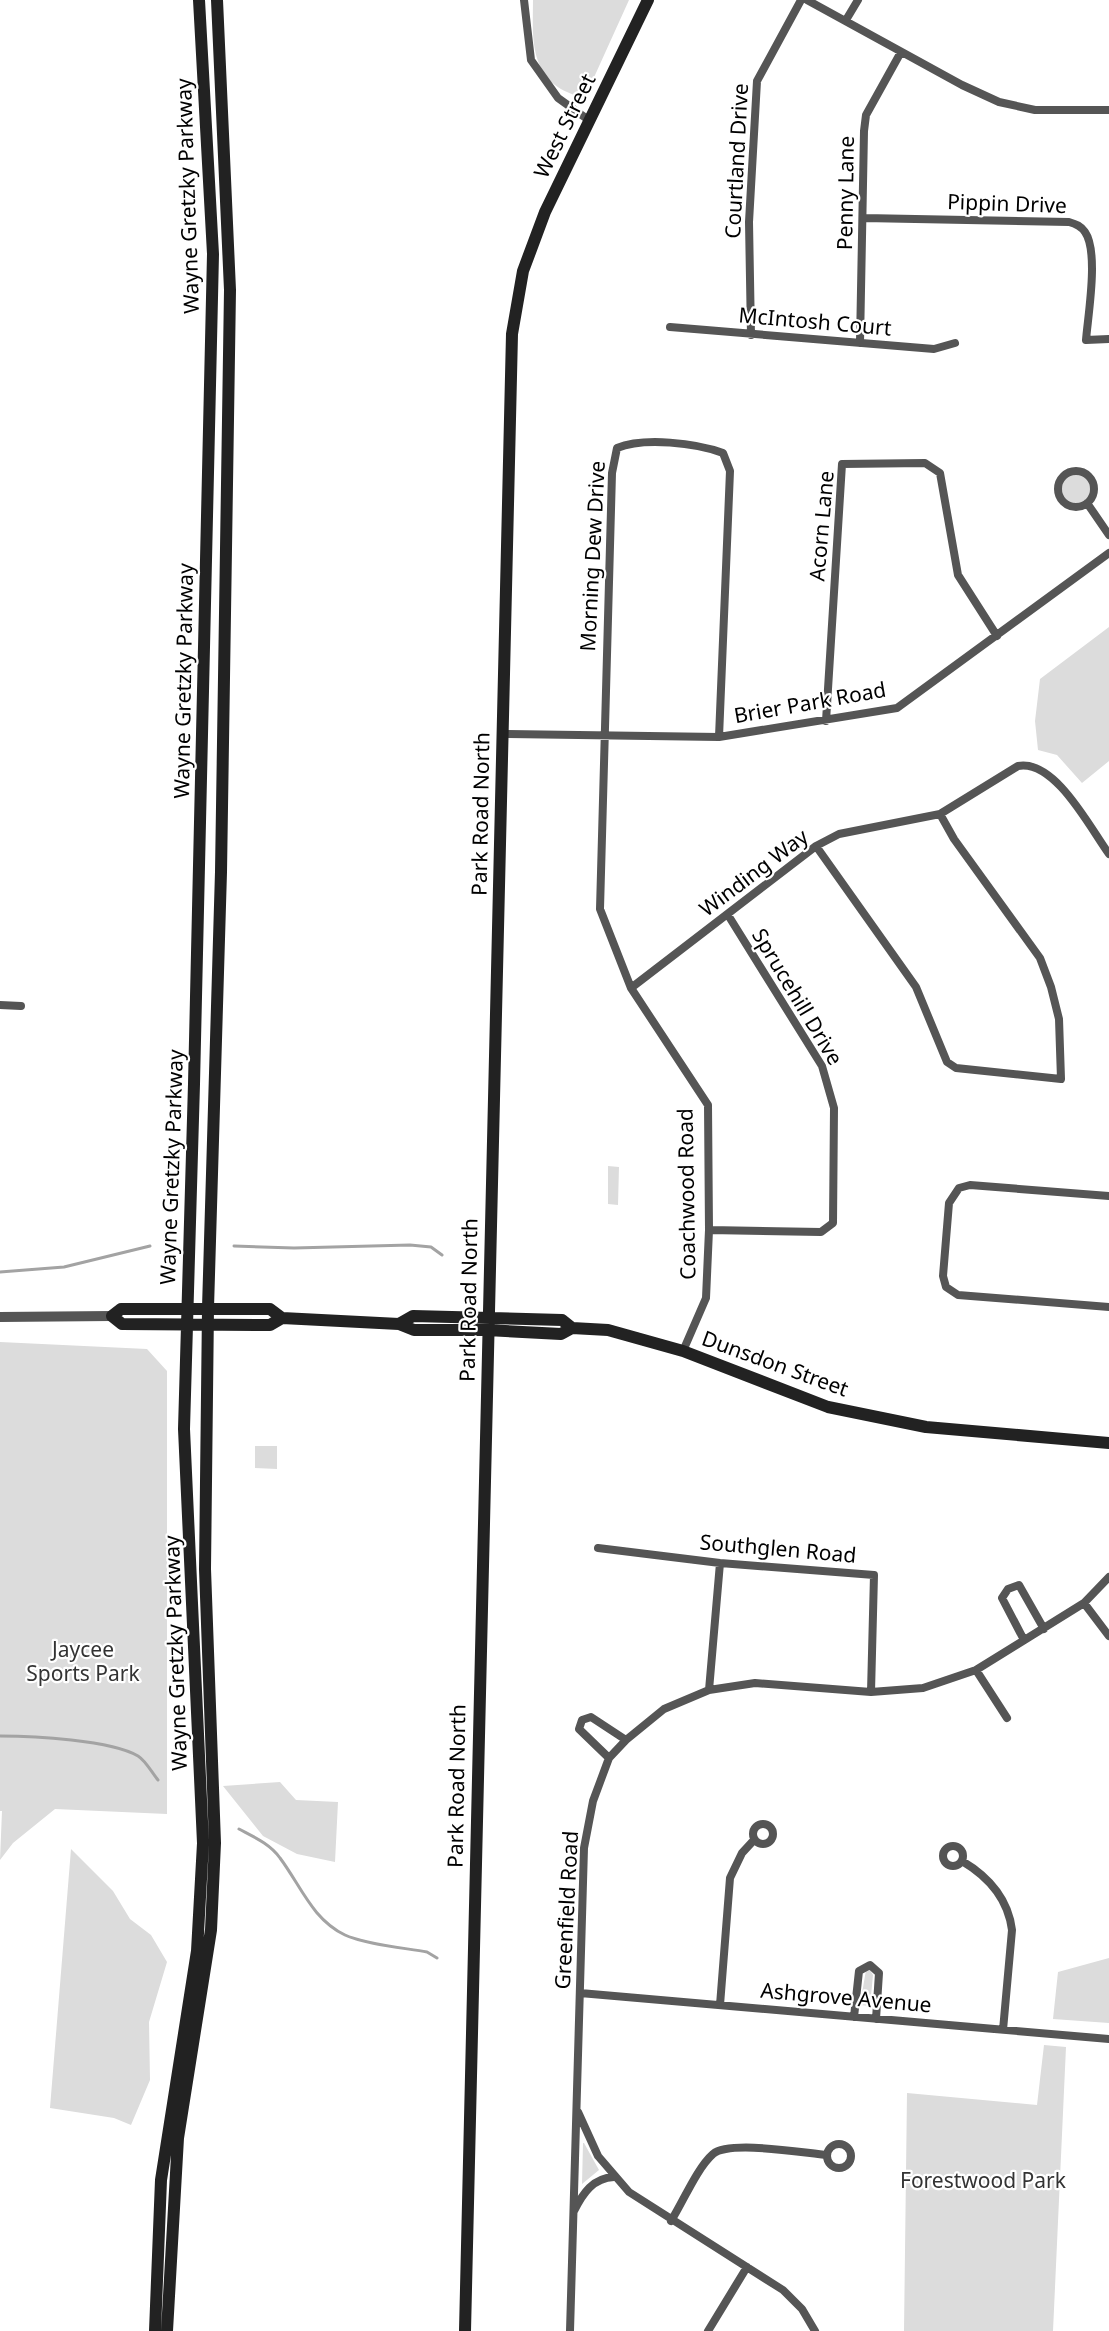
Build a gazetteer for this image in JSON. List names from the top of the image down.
{
  "streets": {
    "main road": [
      "West Street",
      "Wayne Gretzky Parkway",
      "Park Road North",
      "Dunsdon Street"
    ],
    "street": [
      "Courtland Drive",
      "Penny Lane",
      "Pippin Drive",
      "McIntosh Court",
      "Acorn Lane",
      "Morning Dew Drive",
      "Brier Park Road",
      "Winding Way",
      "Sprucehill Drive",
      "Coachwood Road",
      "Southglen Road",
      "Greenfield Road",
      "Ashgrove Avenue"
    ]
  },
  "crossings": [
    ["West Street", "Park Road North"],
    ["Courtland Drive", "McIntosh Court"],
    ["Penny Lane", "Pippin Drive"],
    ["Penny Lane", "McIntosh Court"],
    ["Wayne Gretzky Parkway", "Dunsdon Street"],
    ["Acorn Lane", "Brier Park Road"],
    ["Morning Dew Drive", "Brier Park Road"],
    ["Morning Dew Drive", "Coachwood Road"],
    ["Brier Park Road", "Park Road North"],
    ["Brier Park Road", "Coachwood Road"],
    ["Park Road North", "Dunsdon Street"],
    ["Winding Way", "Sprucehill Drive"],
    ["Winding Way", "Coachwood Road"],
    ["Sprucehill Drive", "Coachwood Road"],
    ["Coachwood Road", "Dunsdon Street"],
    ["Southglen Road", "Greenfield Road"],
    ["Greenfield Road", "Ashgrove Avenue"]
  ],
  "parks": ["Jaycee Sports Park", "Forestwood Park"]
}
